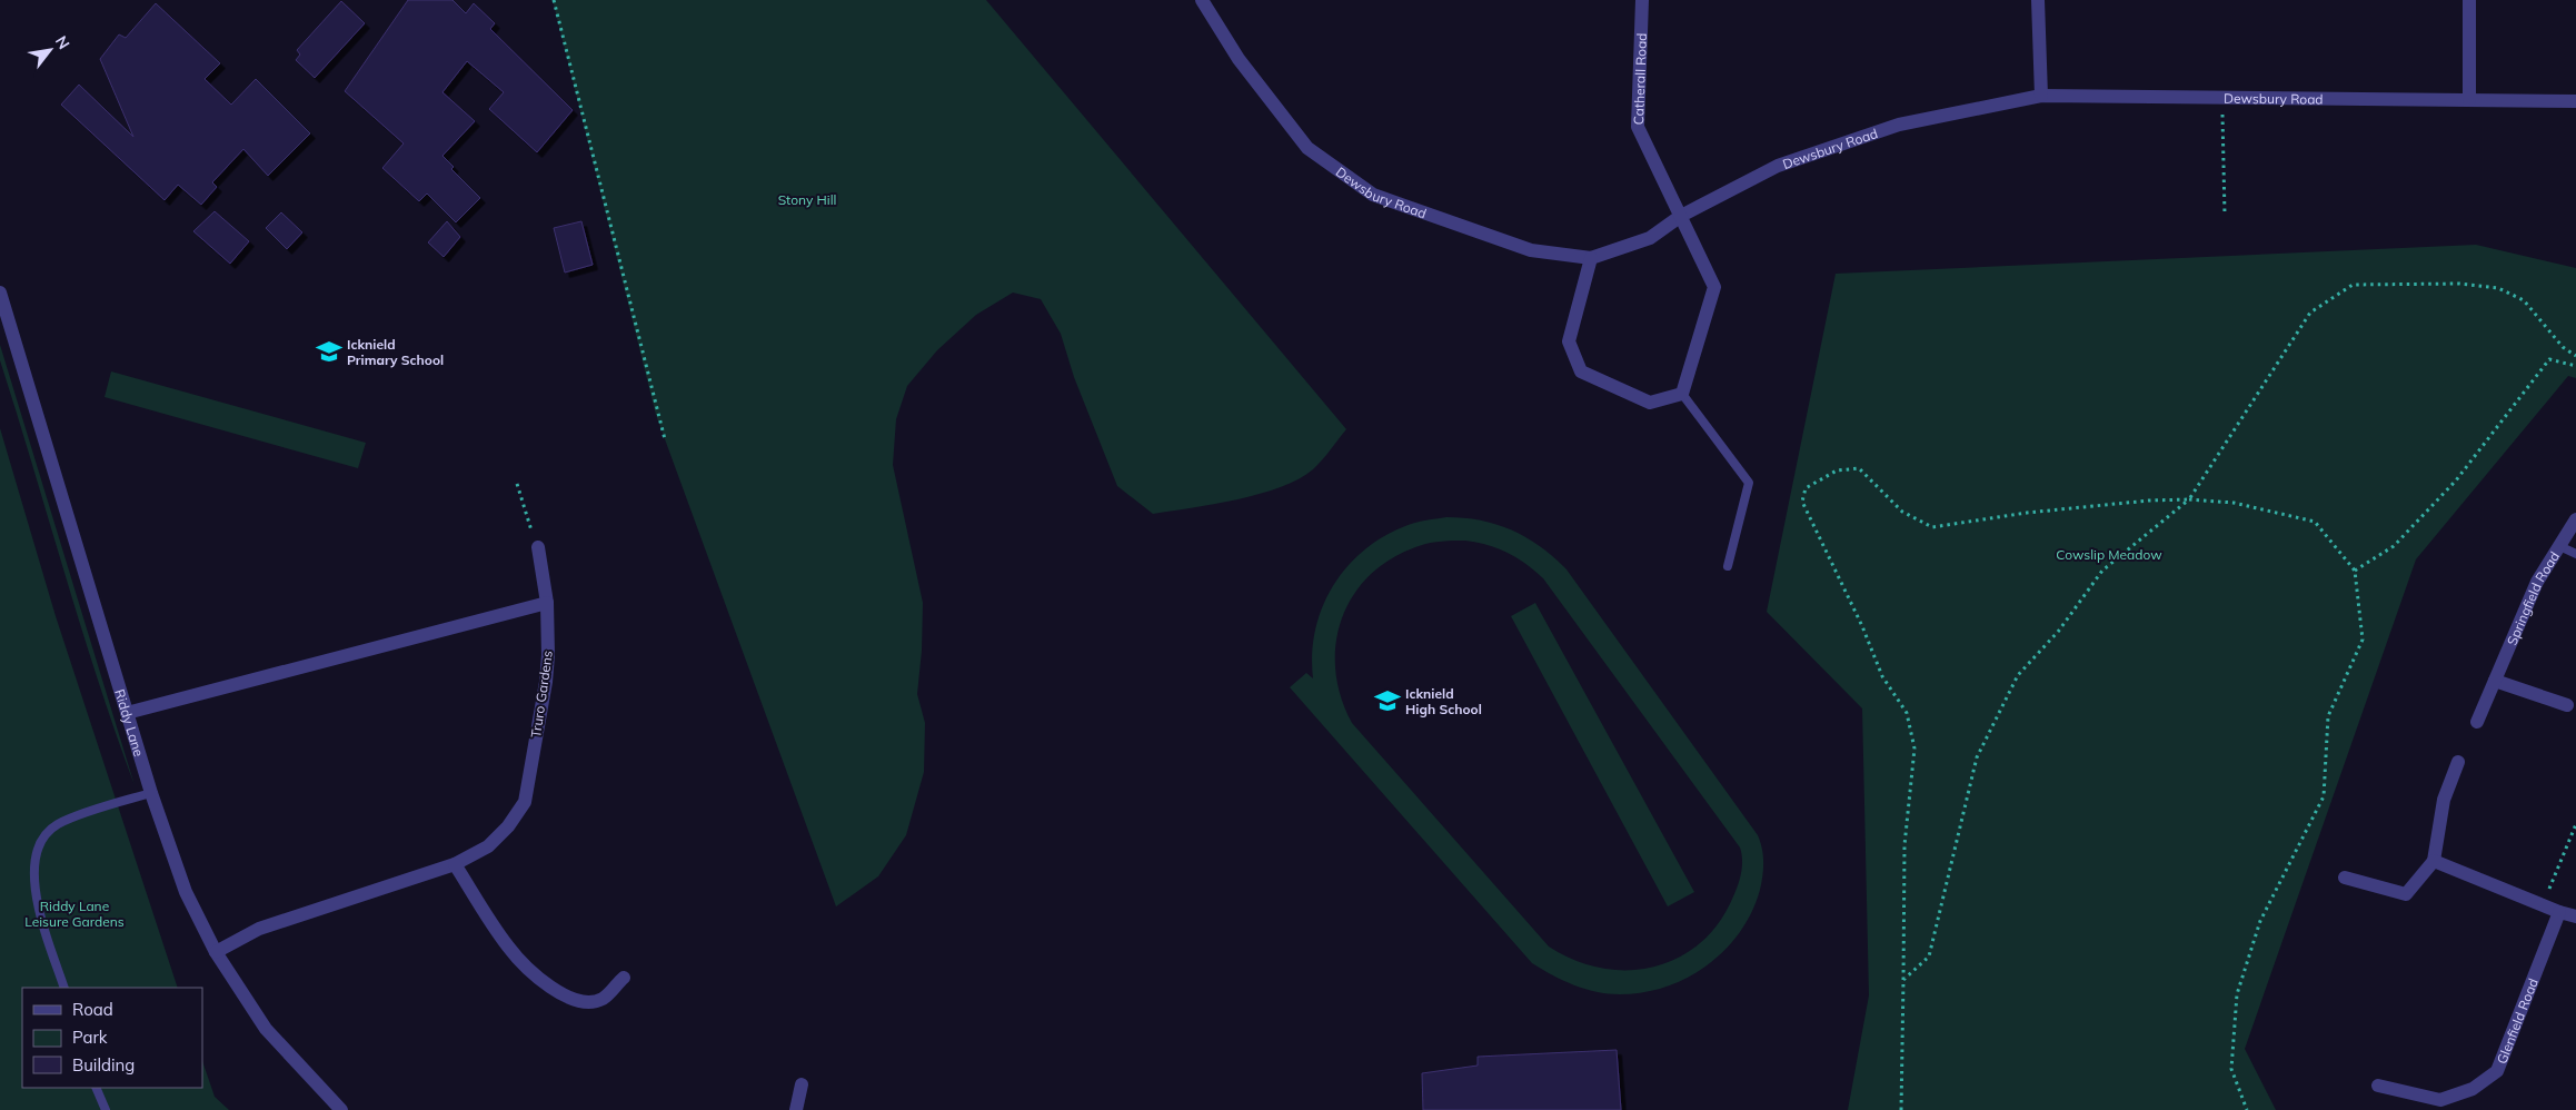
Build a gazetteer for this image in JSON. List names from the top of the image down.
{
  "streets": {
    "street": [
      "Catherall Road",
      "Dewsbury Road",
      "Springfield Road",
      "Truro Gardens",
      "Riddy Lane",
      "Glenfield Road"
    ]
  },
  "crossings": [
    ["Catherall Road", "Dewsbury Road"],
    ["Truro Gardens", "Riddy Lane"]
  ],
  "parks": ["Stony Hill", "Cowslip Meadow", "Riddy Lane Leisure Gardens"],
  "places": {
    "school or university": ["Icknield Primary School", "Icknield High School"]
  },
  "legend": ["Road", "Park", "Building"],
  "north": "top right"
}
